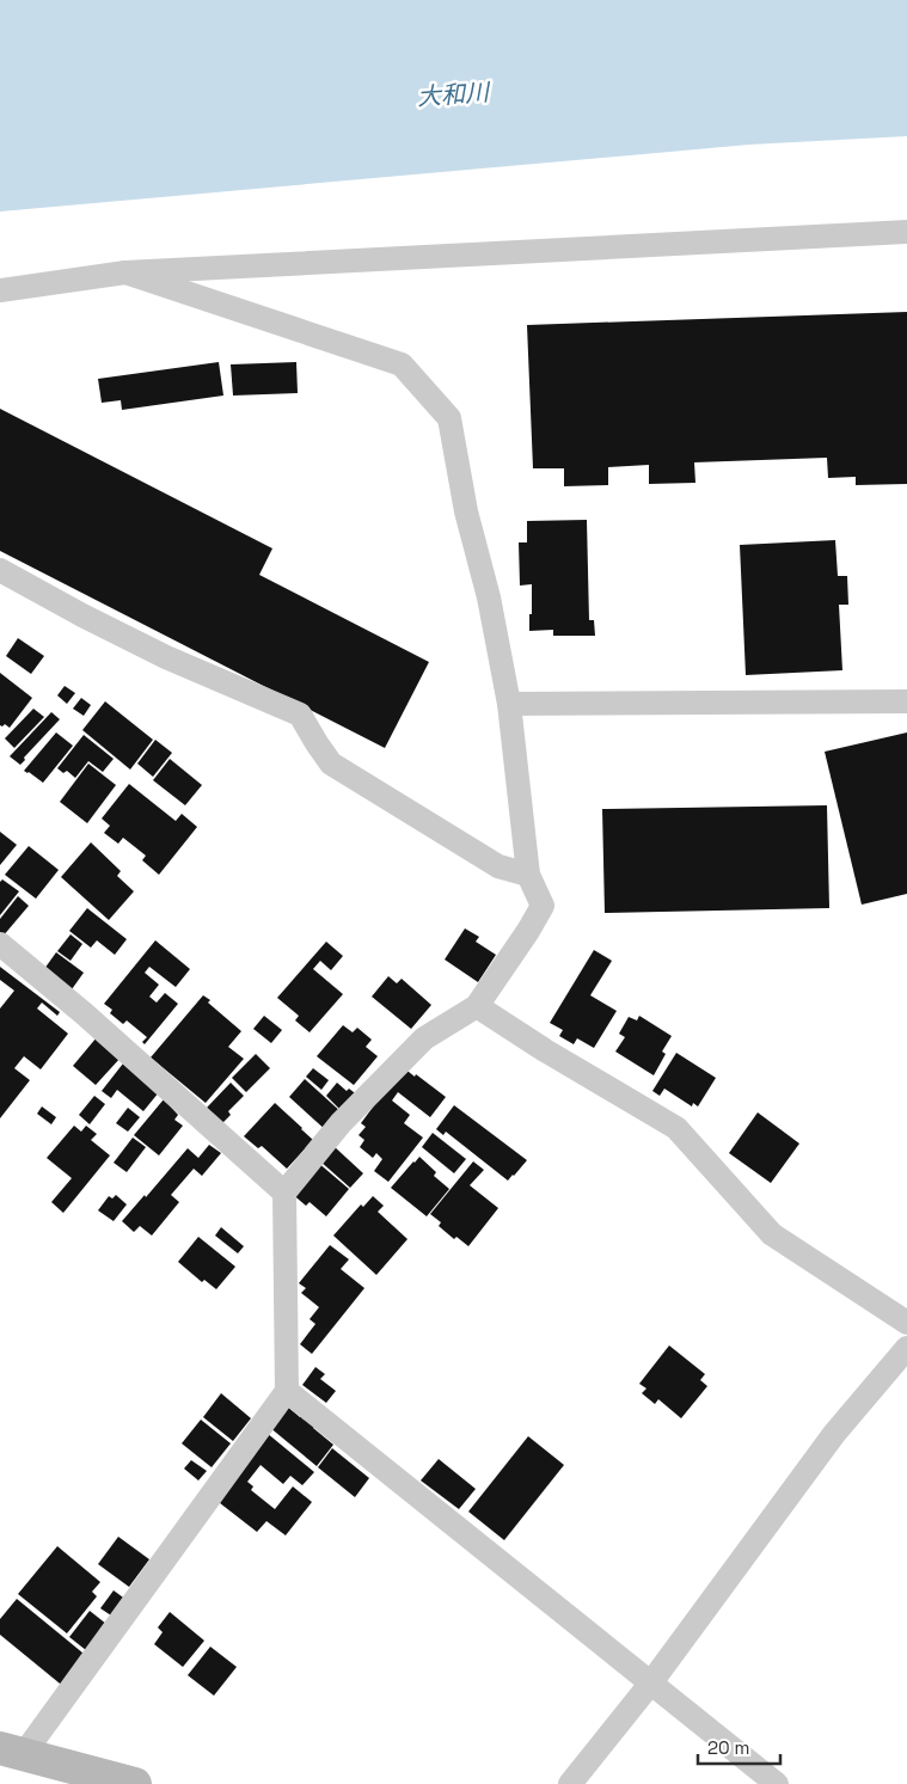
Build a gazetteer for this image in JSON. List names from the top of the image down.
{
  "water": ["大和川"],
  "scale_bar": "20 m"
}
